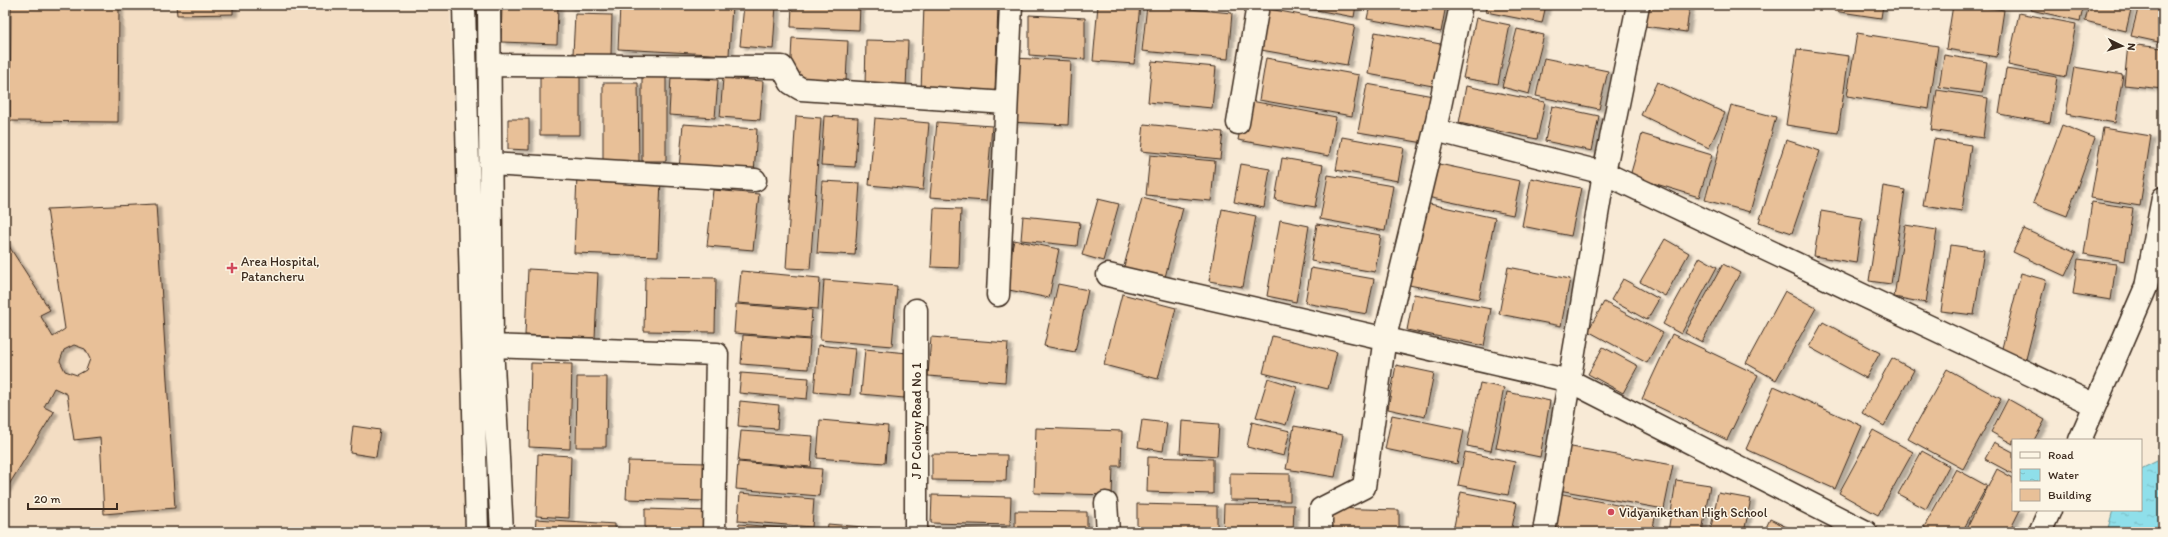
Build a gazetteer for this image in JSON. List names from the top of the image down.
{
  "streets": {
    "street": ["J P Colony Road No 1"]
  },
  "places": {
    "health": ["Area Hospital, Patancheru"],
    "other": ["Vidyanikethan High School"]
  },
  "legend": ["Road", "Water", "Building"],
  "scale_bar": "20 m",
  "north": "right"
}
